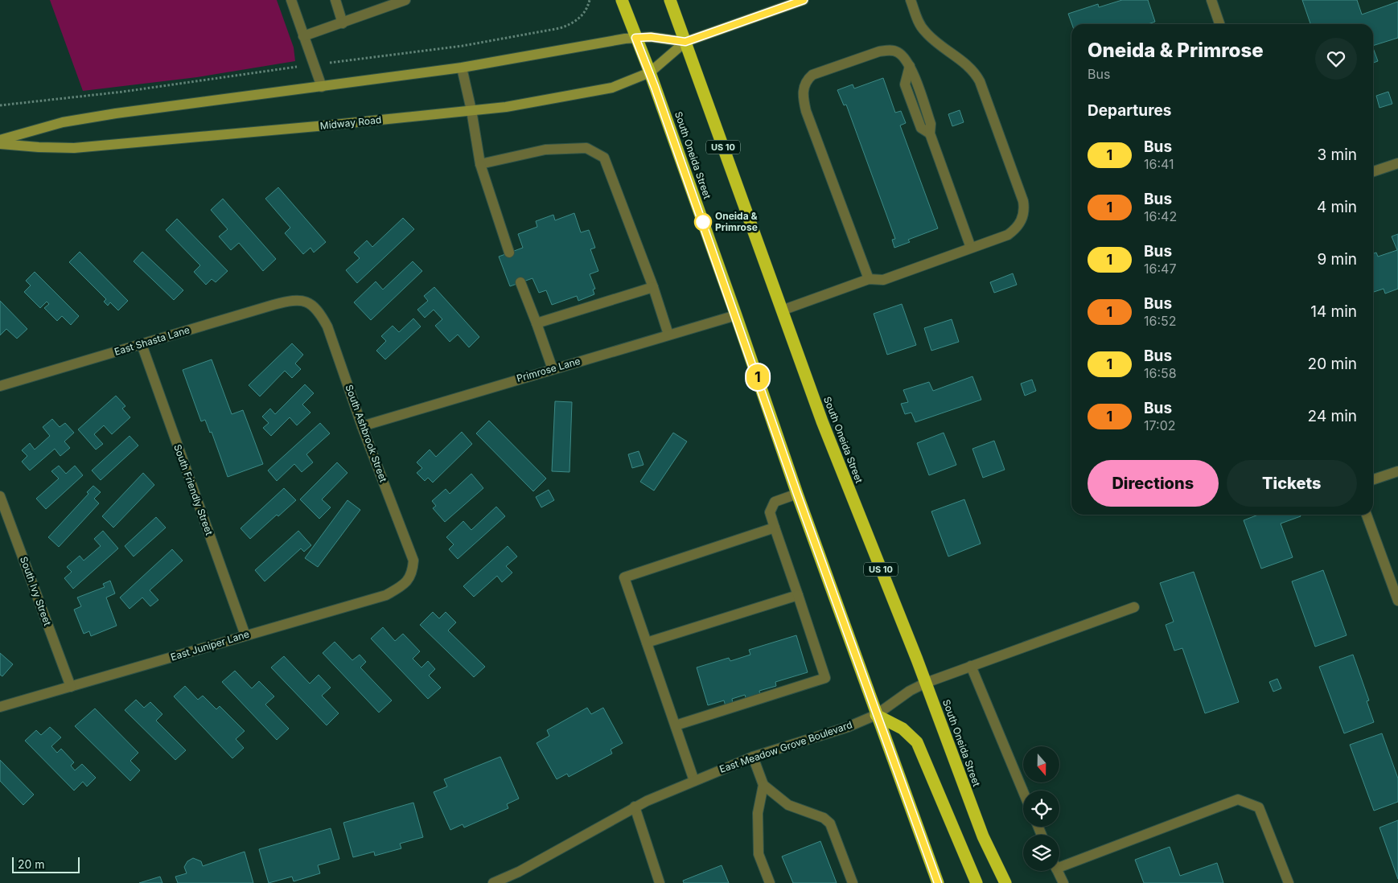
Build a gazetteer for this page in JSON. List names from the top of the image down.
{
  "streets": {
    "highway": ["US 10", "South Oneida Street"],
    "main road": ["Midway Road"],
    "street": [
      "East Shasta Lane",
      "Primrose Lane",
      "South Ashbrook Street",
      "South Friendly Street",
      "South Ivy Street",
      "East Juniper Lane",
      "East Meadow Grove Boulevard"
    ]
  },
  "crossings": [
    ["Midway Road", "South Oneida Street"],
    ["South Oneida Street", "Primrose Lane"],
    ["South Oneida Street", "East Meadow Grove Boulevard"],
    ["East Shasta Lane", "South Ashbrook Street"],
    ["East Shasta Lane", "South Friendly Street"],
    ["Primrose Lane", "South Ashbrook Street"],
    ["South Ashbrook Street", "East Juniper Lane"],
    ["South Friendly Street", "East Juniper Lane"],
    ["South Ivy Street", "East Juniper Lane"]
  ],
  "places": ["Oneida & Primrose"],
  "lines": ["bus line 1"],
  "scale_bar": "20 m",
  "north": "bottom",
  "page": {
    "on_map": "1",
    "heading": [
      ["Oneida & Primrose", "Bus"],
      "Departures"
    ],
    "list": [
      {
        "mark": "1",
        "name": "Bus",
        "note": "16:41",
        "value": "3 min"
      },
      {
        "mark": "1",
        "name": "Bus",
        "note": "16:42",
        "value": "4 min"
      },
      {
        "mark": "1",
        "name": "Bus",
        "note": "16:47",
        "value": "9 min"
      },
      {
        "mark": "1",
        "name": "Bus",
        "note": "16:52",
        "value": "14 min"
      },
      {
        "mark": "1",
        "name": "Bus",
        "note": "16:58",
        "value": "20 min"
      },
      {
        "mark": "1",
        "name": "Bus",
        "note": "17:02",
        "value": "24 min"
      }
    ],
    "buttons": ["Directions", "Tickets"],
    "scale": "20 m"
  }
}
